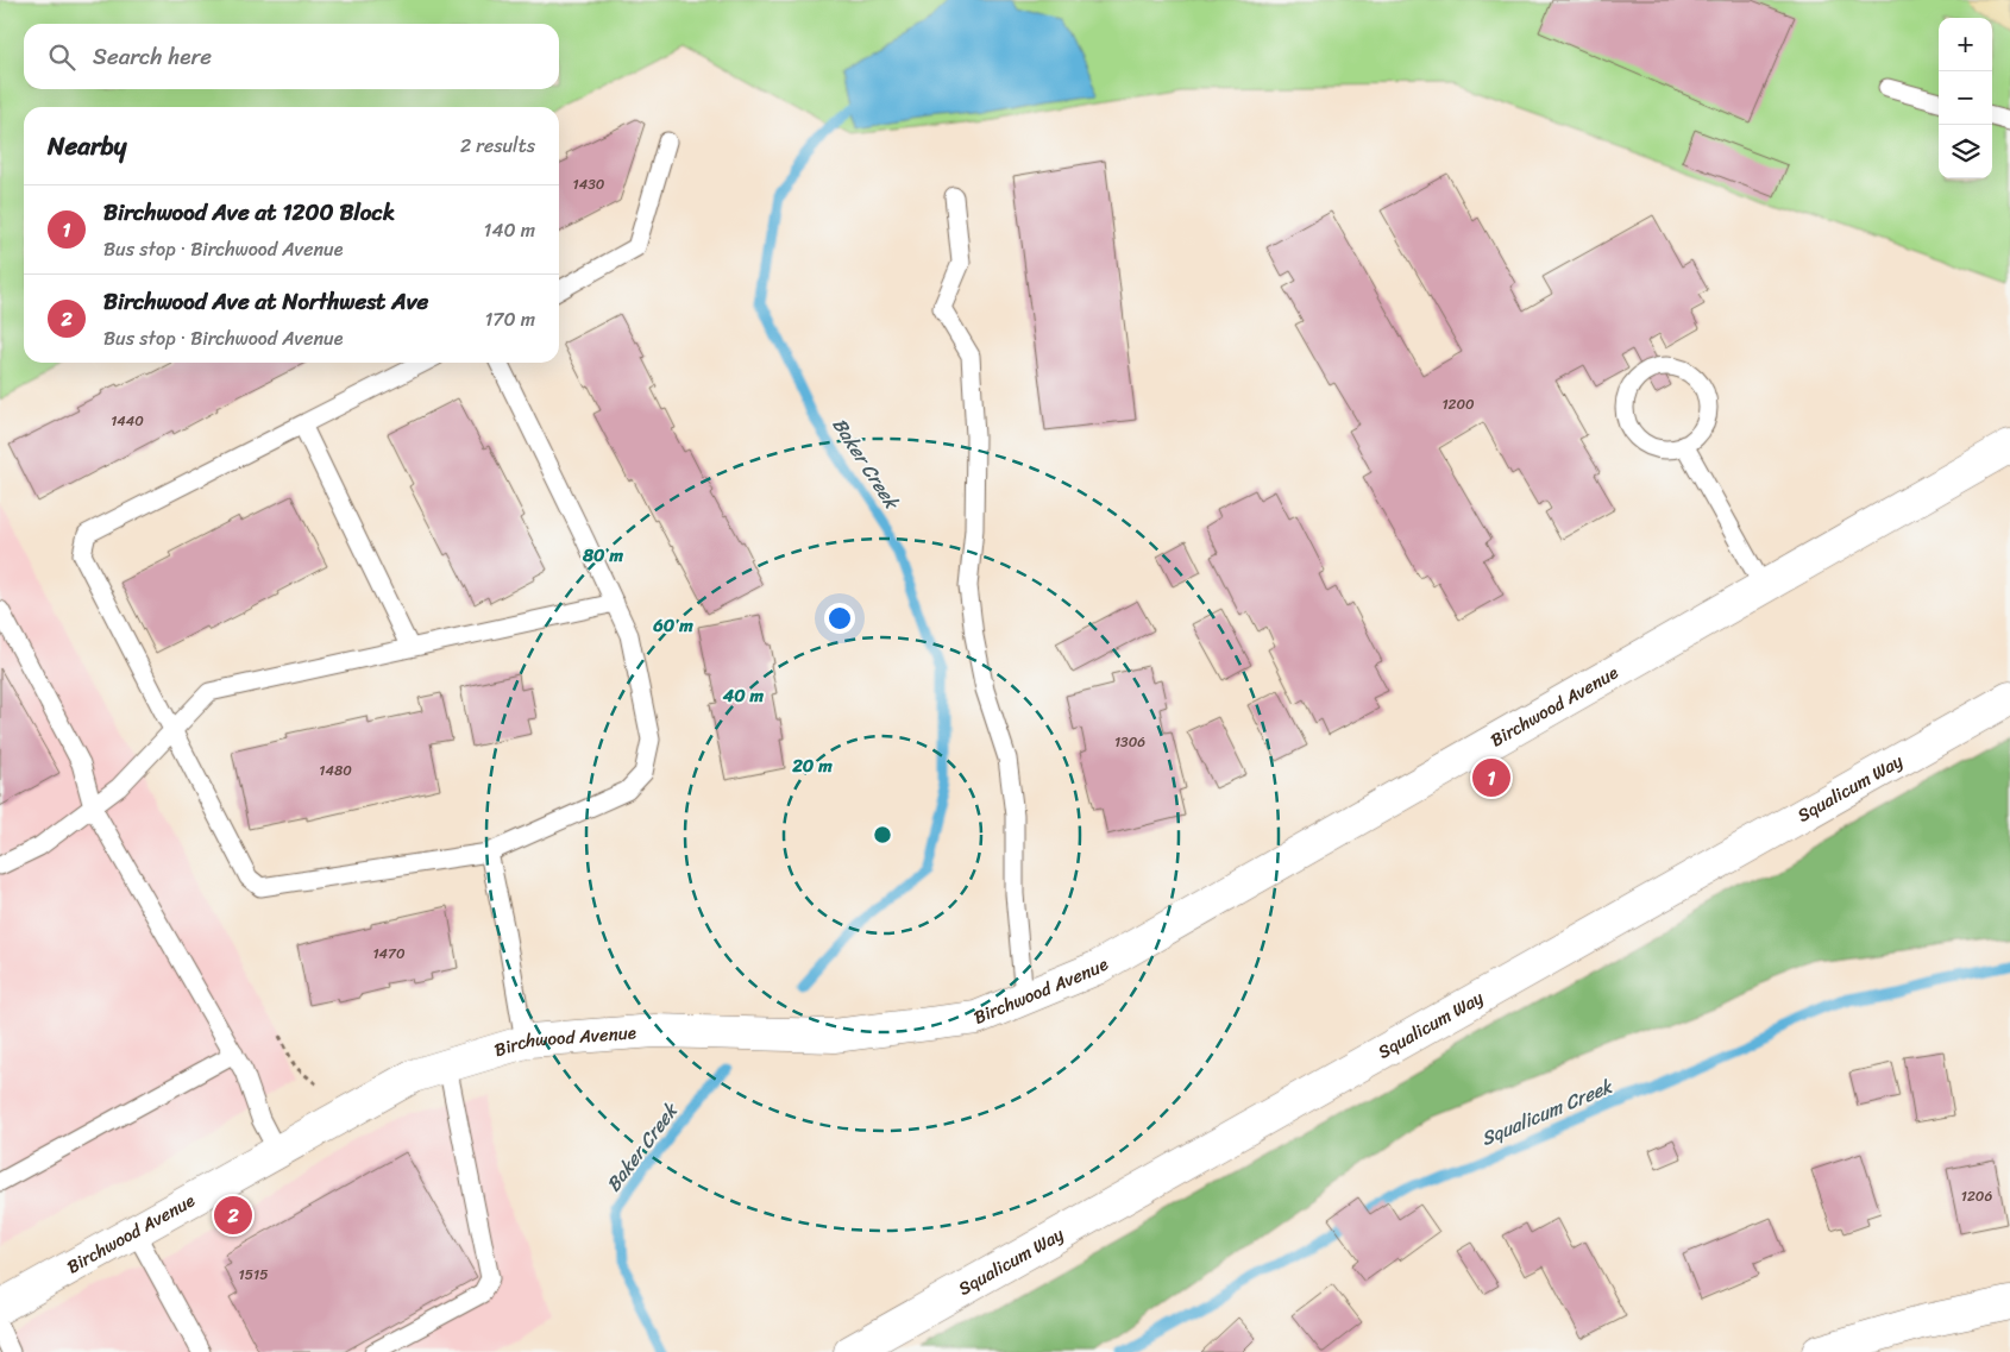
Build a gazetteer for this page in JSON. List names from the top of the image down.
{
  "streets": {
    "street": ["Birchwood Avenue", "Squalicum Way"]
  },
  "water": ["Baker Creek", "Squalicum Creek"],
  "house_numbers": [
    "1430",
    "1200",
    "1440",
    "1306",
    "1480",
    "1470",
    "1206",
    "1515"
  ],
  "page": {
    "map_buttons": ["+", "−"],
    "search": "Search here",
    "heading": ["Nearby", "2 results"],
    "list": [
      {
        "mark": "1",
        "name": "Birchwood Ave at 1200 Block",
        "note": "Bus stop · Birchwood Avenue",
        "value": "140 m"
      },
      {
        "mark": "2",
        "name": "Birchwood Ave at Northwest Ave",
        "note": "Bus stop · Birchwood Avenue",
        "value": "170 m"
      }
    ],
    "pins": ["1", "2"]
  },
  "rings": [
    "80 m",
    "60 m",
    "40 m",
    "20 m"
  ]
}
